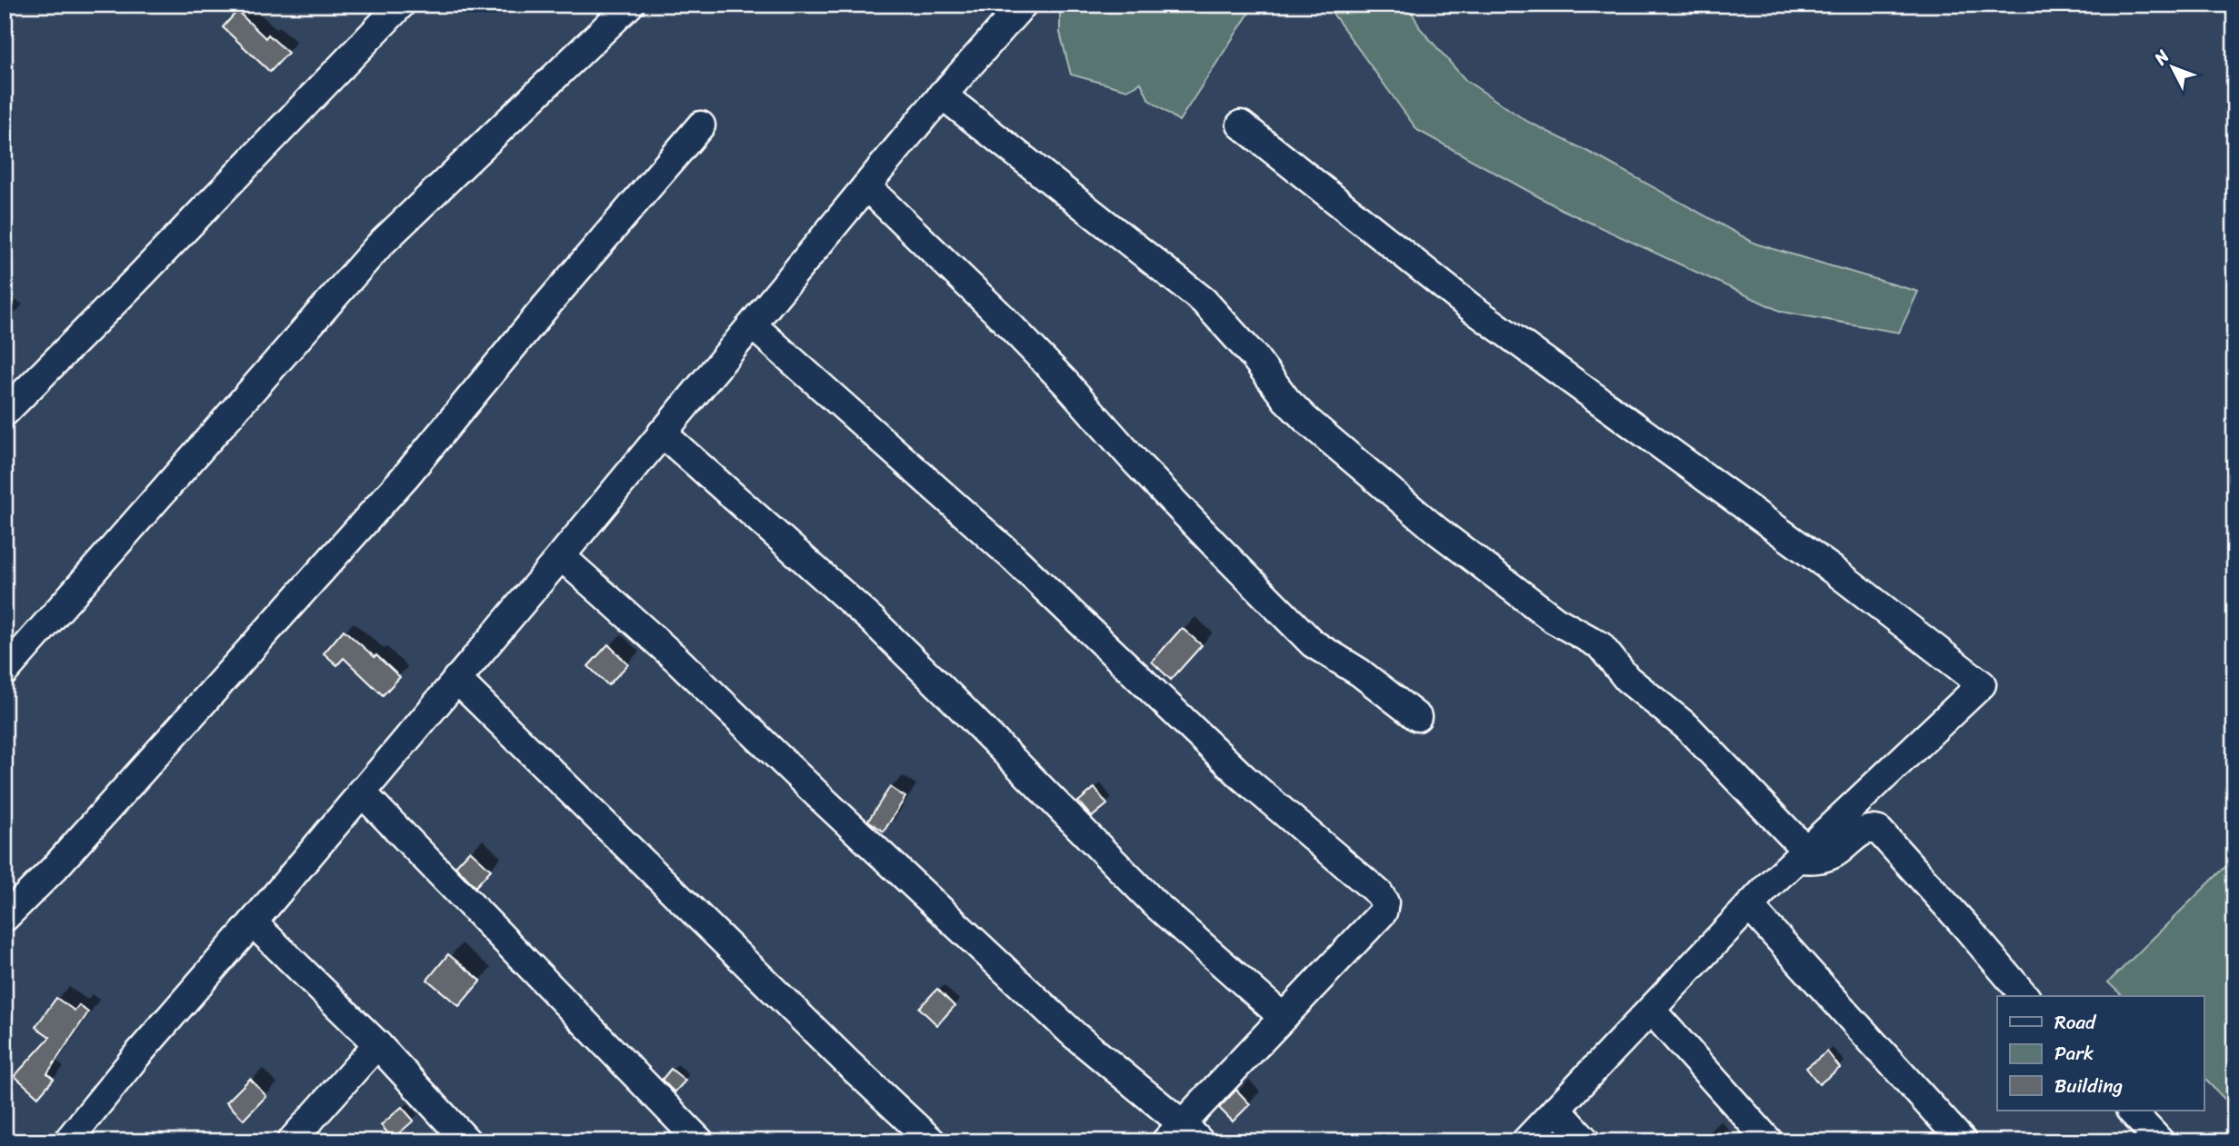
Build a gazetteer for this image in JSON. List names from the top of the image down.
{
  "legend": ["Road", "Park", "Building"],
  "north": "top left"
}
